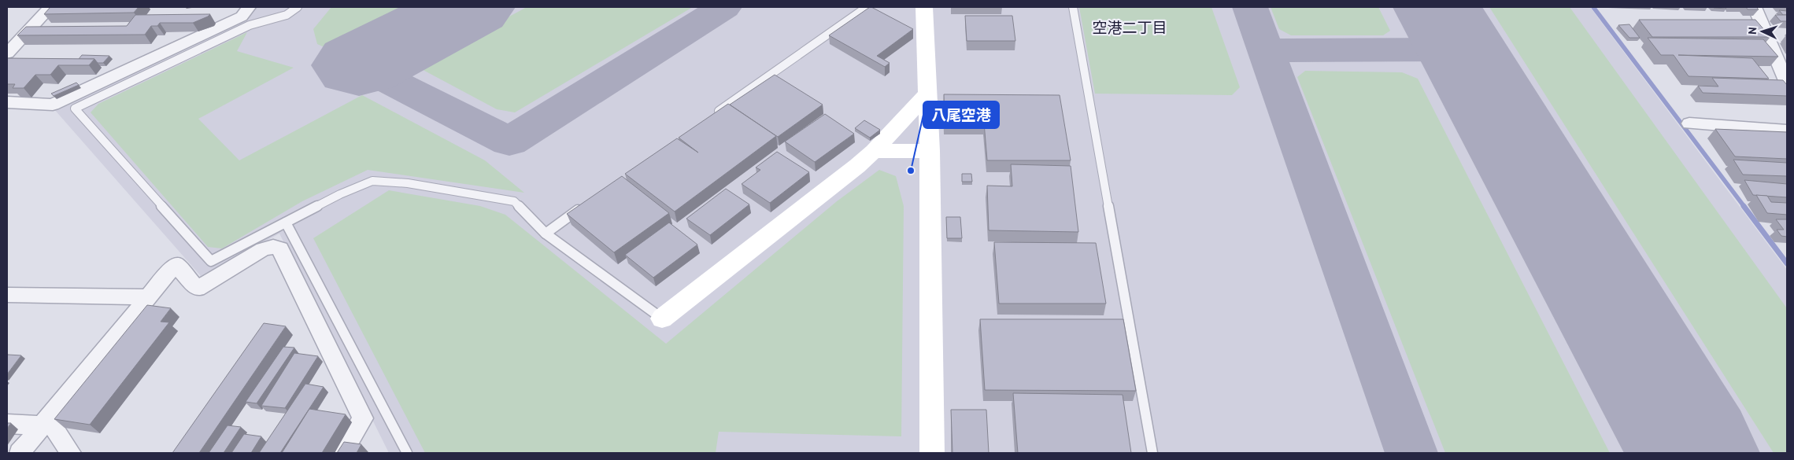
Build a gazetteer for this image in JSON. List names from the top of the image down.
{
  "districts": ["空港二丁目"],
  "places": ["八尾空港"],
  "north": "left"
}
